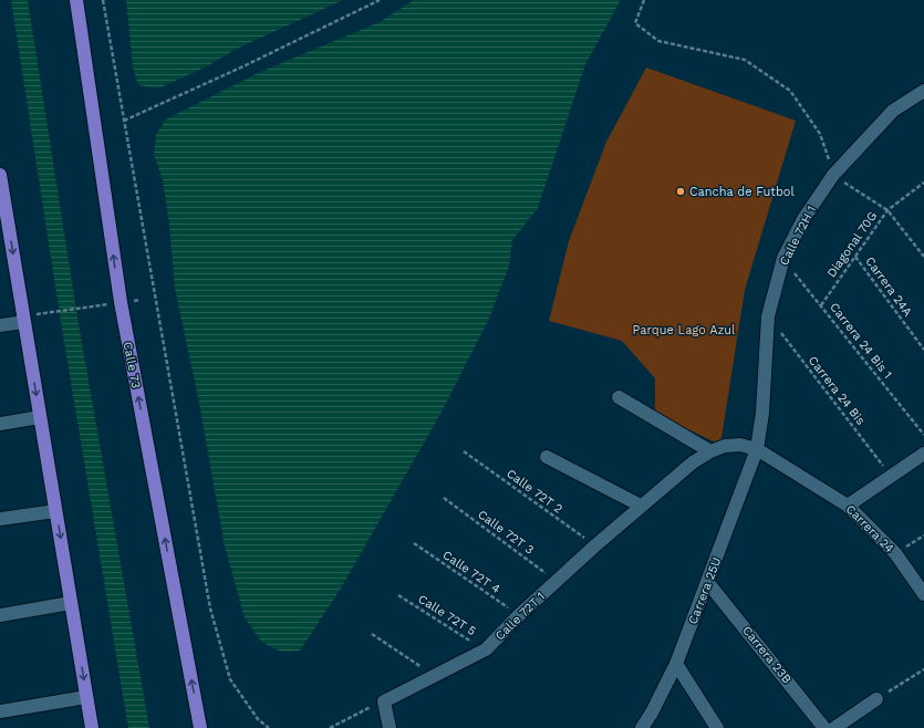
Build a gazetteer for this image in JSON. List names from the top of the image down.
{
  "streets": {
    "main road": ["Calle 73"],
    "street": [
      "Calle 72H 1",
      "Carrera 24",
      "Carrera 25U",
      "Calle 72T 1",
      "Carrera 23B"
    ],
    "path": [
      "Diagonal 70G",
      "Carrera 24A",
      "Carrera 24 Bis 1",
      "Carrera 24 Bis",
      "Calle 72T 2",
      "Calle 72T 3",
      "Calle 72T 4",
      "Calle 72T 5"
    ]
  },
  "crossings": [
    ["Calle 72H 1", "Carrera 24 Bis 1"],
    ["Calle 72H 1", "Carrera 24 Bis"],
    ["Calle 72H 1", "Carrera 24"],
    ["Calle 72H 1", "Carrera 25U"],
    ["Calle 72H 1", "Calle 72T 1"],
    ["Diagonal 70G", "Carrera 24A"],
    ["Diagonal 70G", "Carrera 24 Bis 1"],
    ["Calle 72T 2", "Calle 72T 1"],
    ["Carrera 24", "Carrera 25U"],
    ["Carrera 24", "Calle 72T 1"],
    ["Calle 72T 3", "Calle 72T 1"],
    ["Calle 72T 4", "Calle 72T 1"],
    ["Carrera 25U", "Calle 72T 1"],
    ["Carrera 25U", "Carrera 23B"],
    ["Calle 72T 5", "Calle 72T 1"]
  ],
  "parks": ["Parque Lago Azul"],
  "places": ["Cancha de Futbol"]
}
